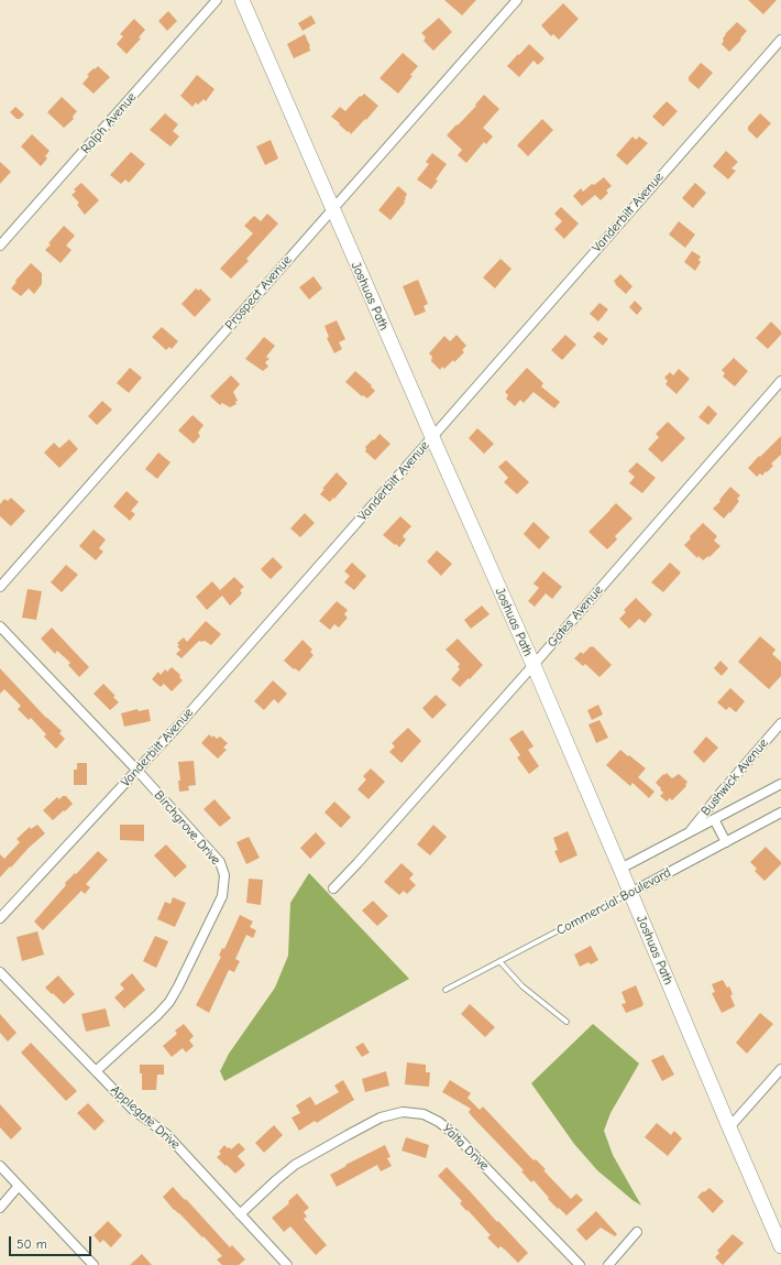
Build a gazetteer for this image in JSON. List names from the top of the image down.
{
  "streets": {
    "main road": ["Joshuas Path"],
    "street": [
      "Ralph Avenue",
      "Vanderbilt Avenue",
      "Prospect Avenue",
      "Gates Avenue",
      "Bushwick Avenue",
      "Birchgrove Drive",
      "Commercial Boulevard",
      "Applegate Drive",
      "Yalta Drive"
    ]
  },
  "crossings": [
    ["Vanderbilt Avenue", "Joshuas Path"],
    ["Vanderbilt Avenue", "Birchgrove Drive"],
    ["Prospect Avenue", "Joshuas Path"],
    ["Joshuas Path", "Gates Avenue"],
    ["Joshuas Path", "Commercial Boulevard"],
    ["Bushwick Avenue", "Commercial Boulevard"],
    ["Birchgrove Drive", "Applegate Drive"],
    ["Applegate Drive", "Yalta Drive"]
  ],
  "scale_bar": "50 m"
}
